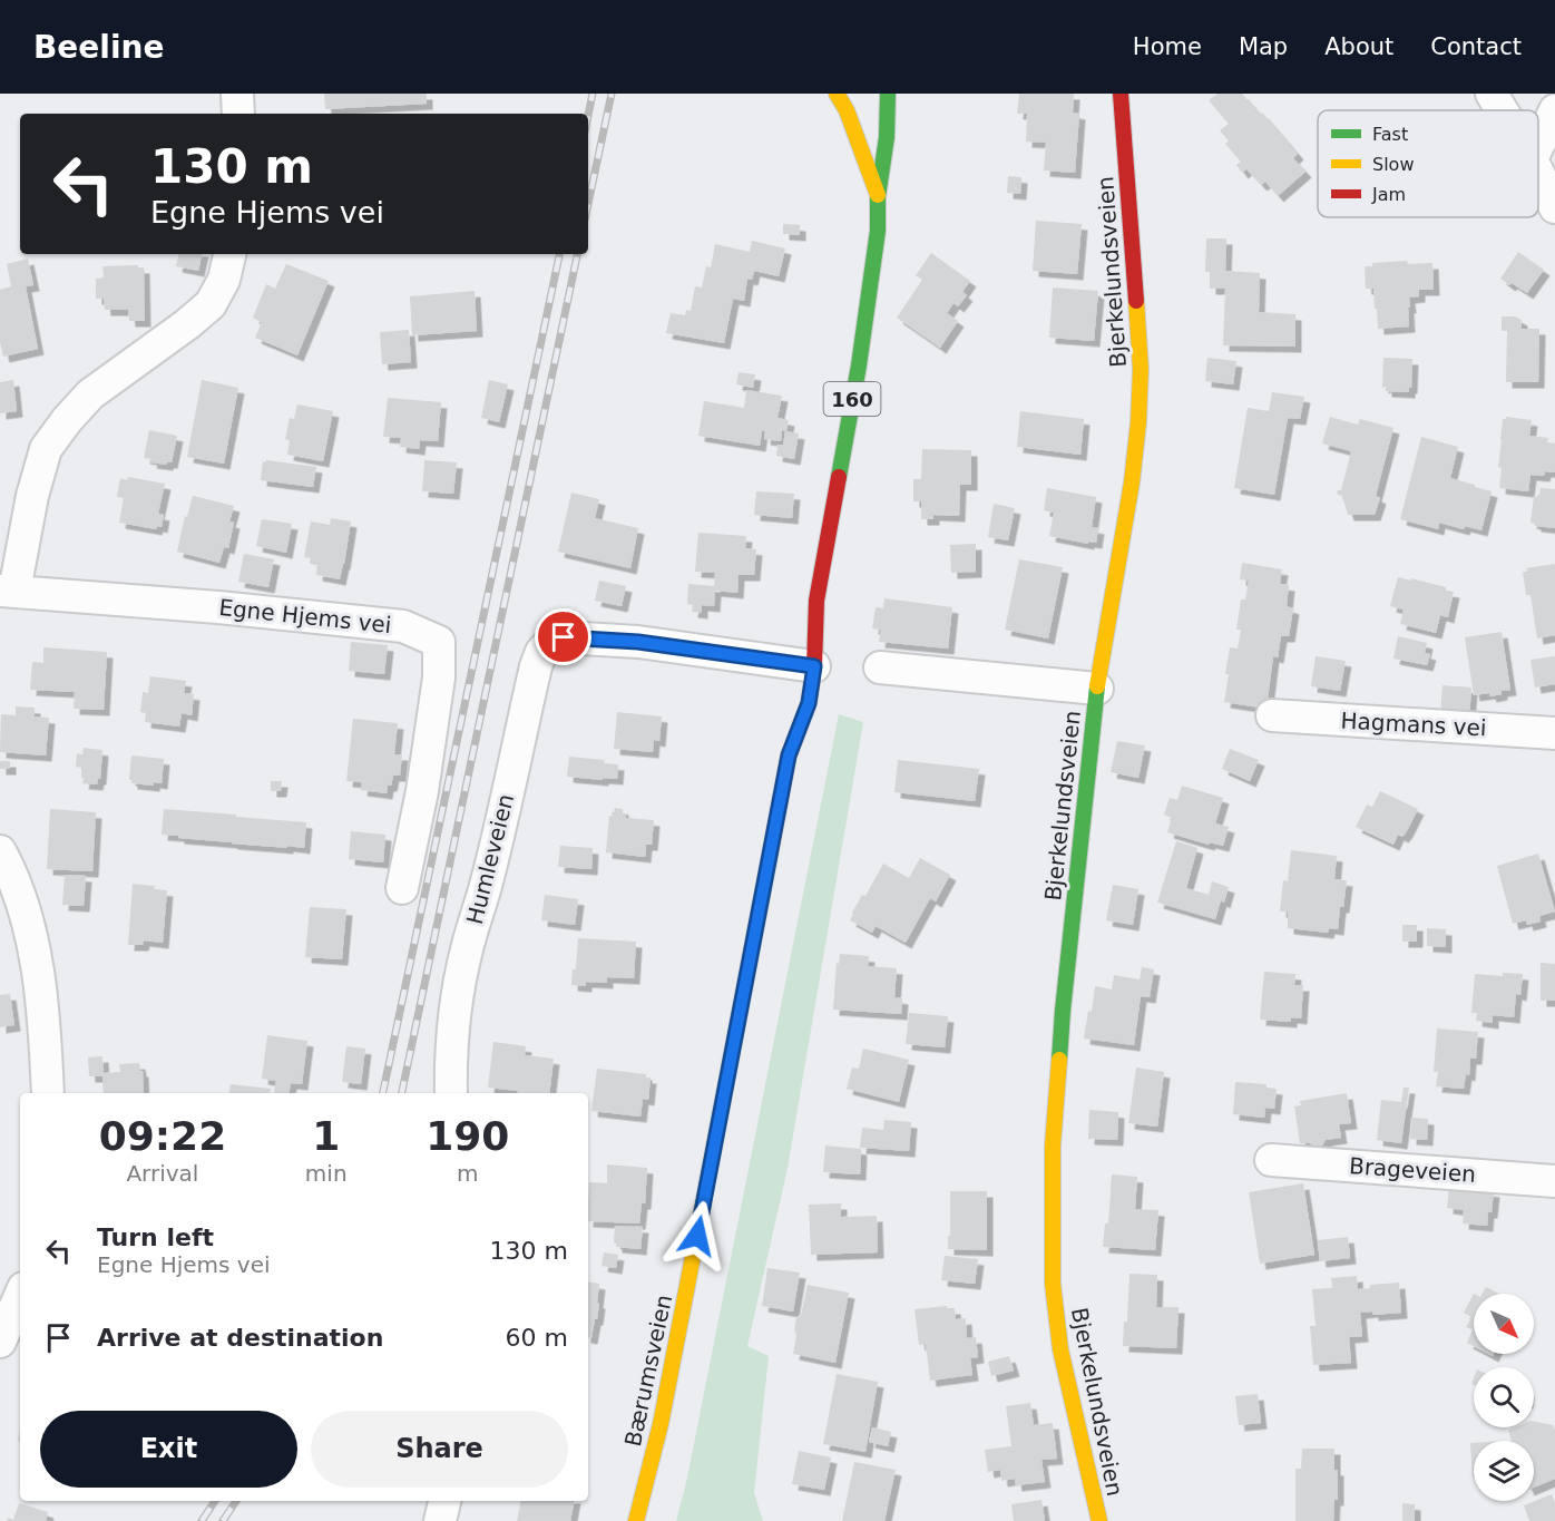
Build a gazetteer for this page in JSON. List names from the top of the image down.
{
  "streets": {
    "main road": ["Bjerkelundsveien", "160", "Bærumsveien"],
    "street": [
      "Egne Hjems vei",
      "Hagmans vei",
      "Humleveien",
      "Brageveien"
    ]
  },
  "crossings": [
    ["Humleveien", "Bærumsveien"]
  ],
  "legend": ["Fast", "Slow", "Jam"],
  "north": "bottom right",
  "page": {
    "header": "Beeline",
    "nav": [
      "Home",
      "Map",
      "About",
      "Contact"
    ],
    "turn": ["130 m", "Egne Hjems vei"],
    "eta": [
      "09:22",
      "Arrival",
      "1",
      "min",
      "190",
      "m"
    ],
    "list": [
      {
        "name": "Turn left",
        "note": "Egne Hjems vei",
        "value": "130 m"
      },
      {
        "name": "Arrive at destination",
        "value": "60 m"
      }
    ],
    "buttons": ["Exit", "Share"]
  }
}
